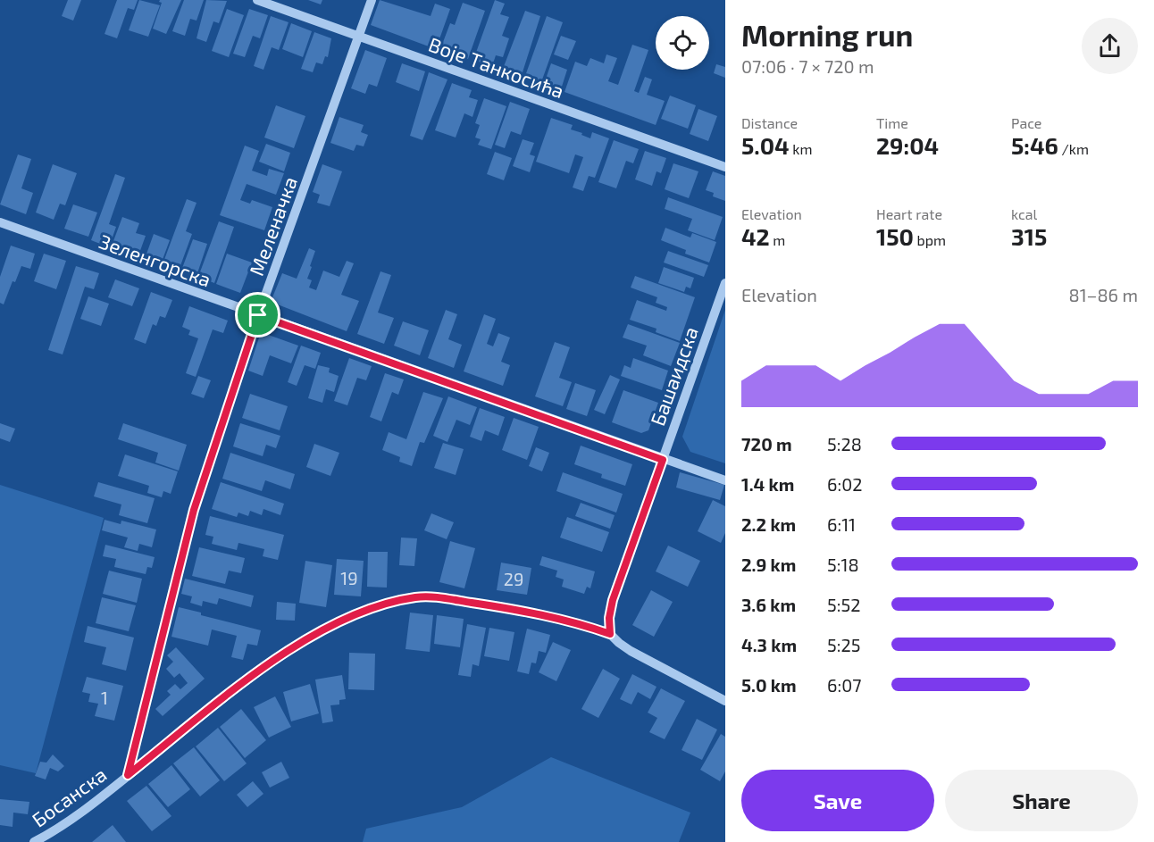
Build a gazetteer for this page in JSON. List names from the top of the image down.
{
  "streets": {
    "street": [
      "Воје Танкосића",
      "Меленачка",
      "Зеленгорска",
      "Башаидска",
      "Босанска"
    ]
  },
  "crossings": [
    ["Воје Танкосића", "Меленачка"],
    ["Меленачка", "Зеленгорска"],
    ["Меленачка", "Босанска"],
    ["Зеленгорска", "Башаидска"],
    ["Башаидска", "Босанска"]
  ],
  "house_numbers": ["19", "29", "1"],
  "page": {
    "heading": ["Morning run", "07:06 · 7 × 720 m"],
    "stats": [
      ["Distance", "5.04 km"],
      ["Time", "29:04"],
      ["Pace", "5:46 /km"],
      ["Elevation", "42 m"],
      ["Heart rate", "150 bpm"],
      ["kcal", "315"]
    ],
    "chart": ["Elevation", "81–86 m"],
    "list": [
      {
        "name": "720 m",
        "note": "5:28"
      },
      {
        "name": "1.4 km",
        "note": "6:02"
      },
      {
        "name": "2.2 km",
        "note": "6:11"
      },
      {
        "name": "2.9 km",
        "note": "5:18"
      },
      {
        "name": "3.6 km",
        "note": "5:52"
      },
      {
        "name": "4.3 km",
        "note": "5:25"
      },
      {
        "name": "5.0 km",
        "note": "6:07"
      }
    ],
    "buttons": ["Save", "Share"]
  }
}
